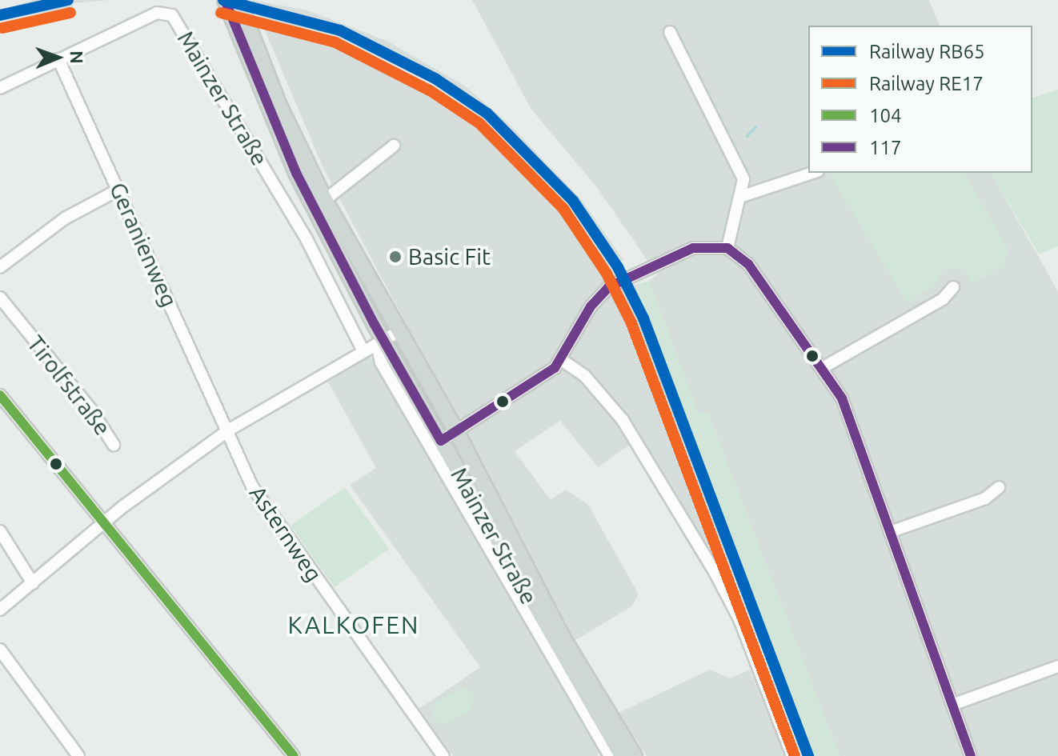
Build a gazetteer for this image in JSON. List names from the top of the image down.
{
  "streets": {
    "main road": ["Mainzer Straße"],
    "street": ["Geranienweg", "Tirolfstraße", "Asternweg"]
  },
  "crossings": [
    ["Mainzer Straße", "Geranienweg"],
    ["Geranienweg", "Asternweg"]
  ],
  "districts": ["KALKOFEN"],
  "places": ["Basic Fit"],
  "lines": [
    "rail line RB65",
    "transit line 117",
    "rail line RE17",
    "transit line 104"
  ],
  "legend": [
    "Railway RB65",
    "Railway RE17",
    "104",
    "117"
  ],
  "north": "right"
}
